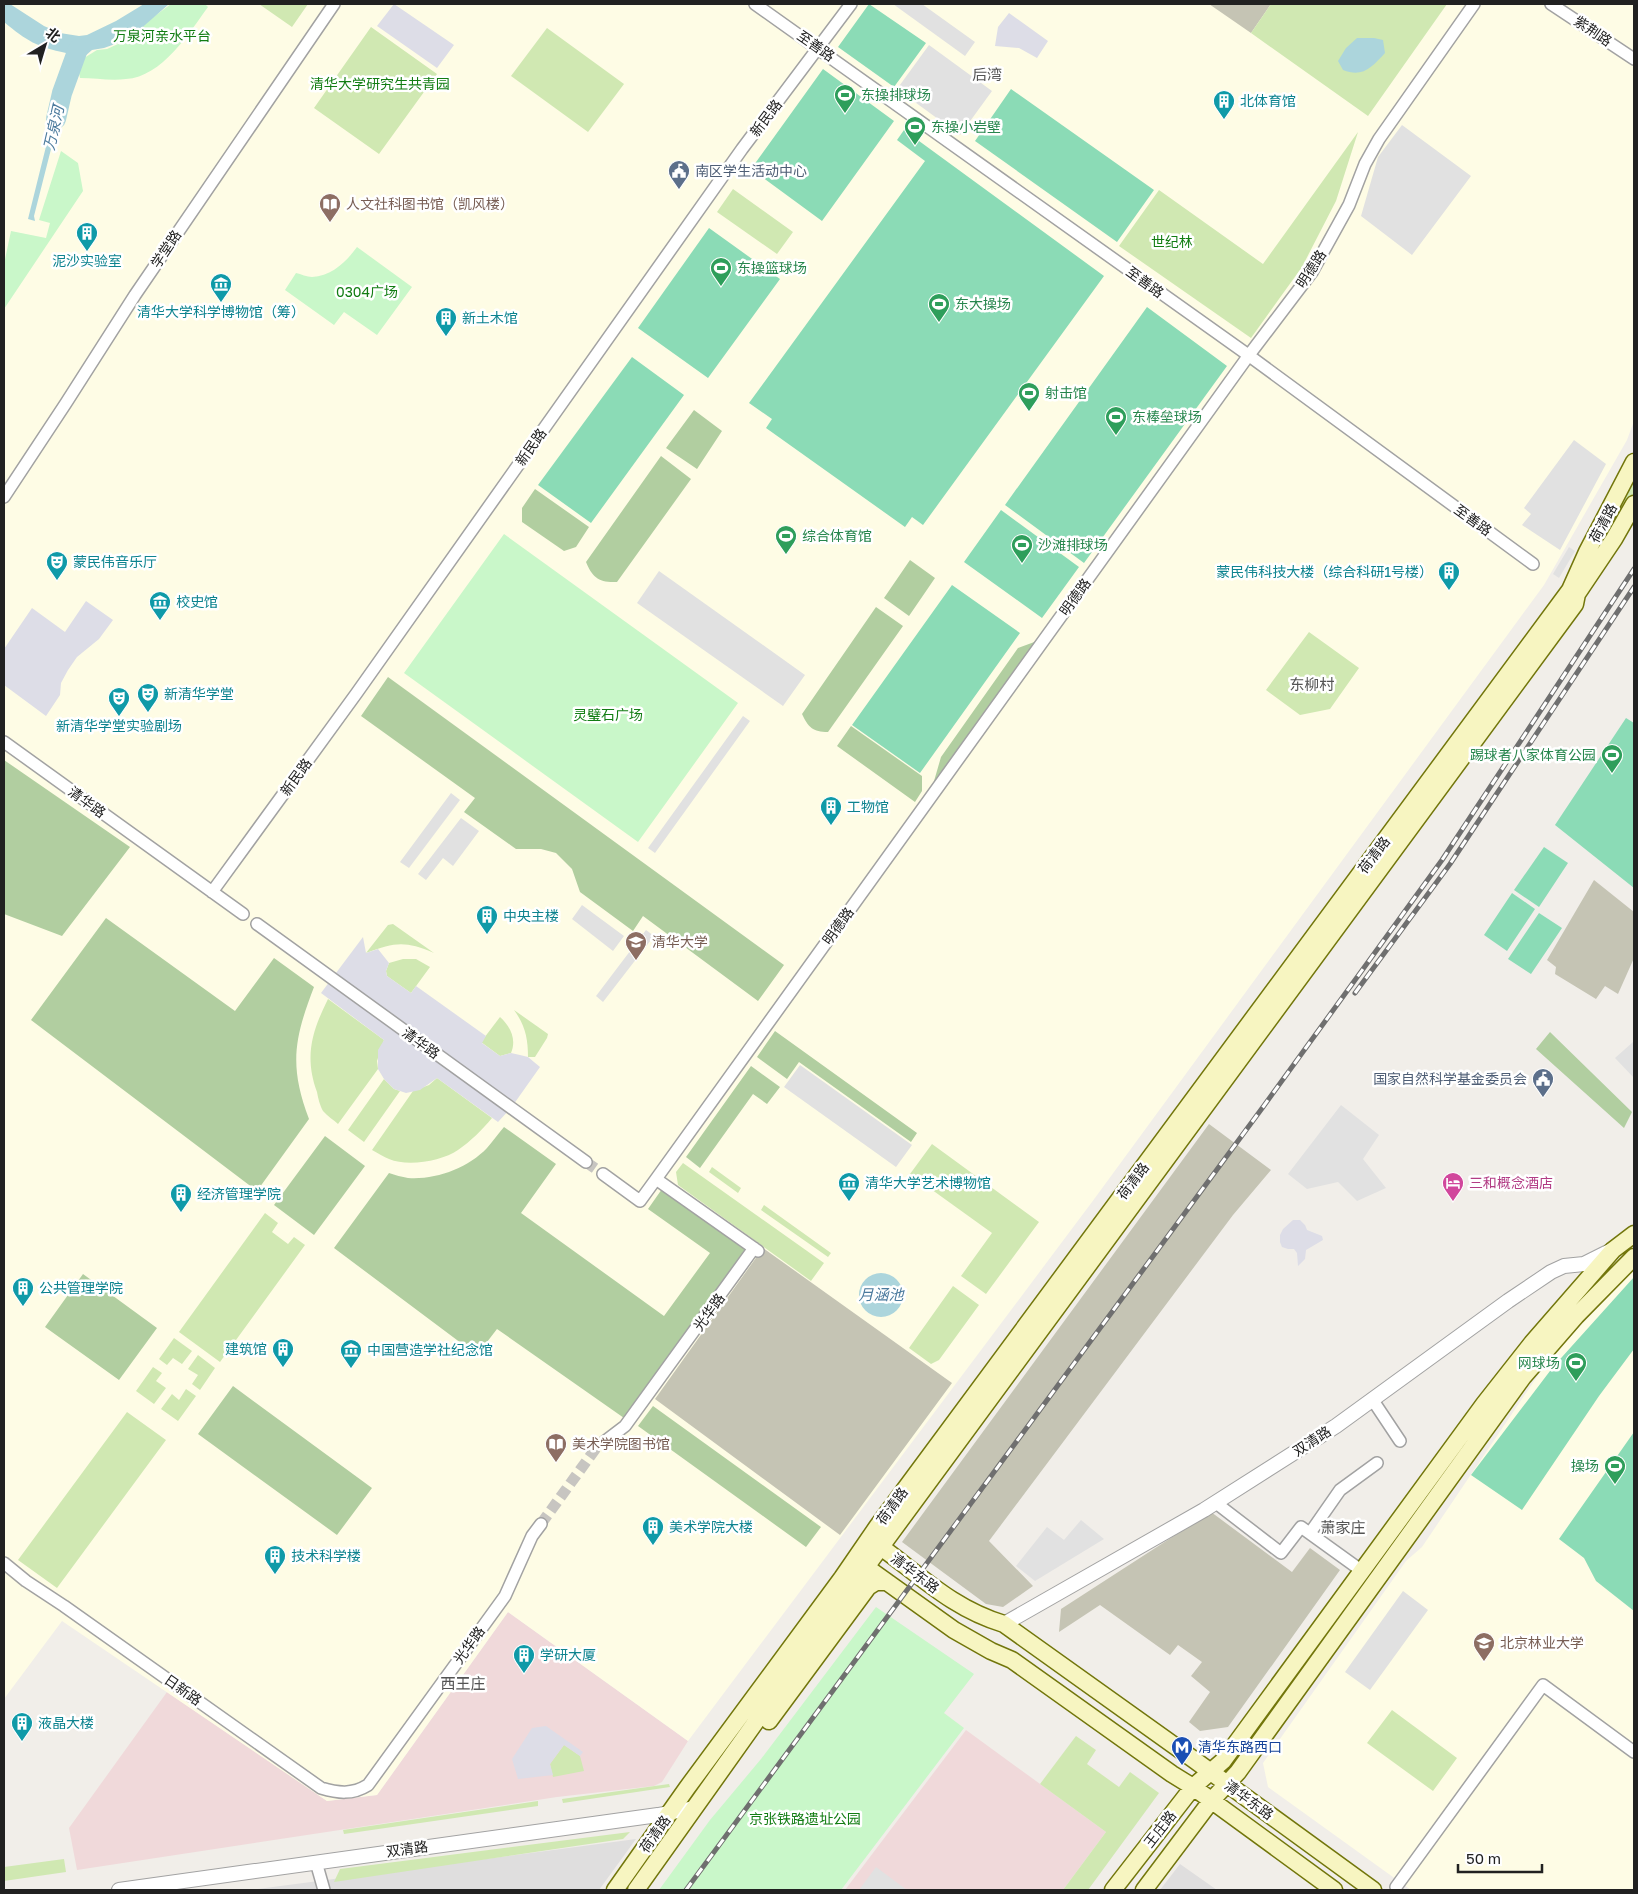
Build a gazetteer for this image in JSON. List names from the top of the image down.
{
  "streets": {
    "main road": [
      "荷清路",
      "双清路",
      "清华东路",
      "王庄路"
    ],
    "street": [
      "紫荆路",
      "至善路",
      "新民路",
      "学堂路",
      "明德路",
      "清华路",
      "光华路",
      "日新路"
    ]
  },
  "crossings": [
    ["至善路", "新民路"],
    ["至善路", "明德路"],
    ["新民路", "清华路"],
    ["明德路", "光华路"],
    ["荷清路", "双清路"],
    ["荷清路", "清华东路"],
    ["光华路", "日新路"],
    ["双清路", "清华东路"],
    ["双清路", "王庄路"],
    ["清华东路", "王庄路"]
  ],
  "districts": [
    "后湾",
    "东柳村",
    "萧家庄",
    "西王庄"
  ],
  "water": ["万泉河", "月涵池"],
  "parks": [
    "万泉河亲水平台",
    "清华大学研究生共青园",
    "世纪林",
    "0304广场",
    "灵璧石广场",
    "京张铁路遗址公园"
  ],
  "places": {
    "sports": [
      "东操排球场",
      "东操小岩壁",
      "东操篮球场",
      "东大操场",
      "射击馆",
      "东棒垒球场",
      "综合体育馆",
      "沙滩排球场",
      "踢球者八家体育公园",
      "网球场",
      "操场"
    ],
    "building": [
      "北体育馆",
      "泥沙实验室",
      "新土木馆",
      "蒙民伟科技大楼（综合科研1号楼）",
      "工物馆",
      "中央主楼",
      "经济管理学院",
      "公共管理学院",
      "建筑馆",
      "美术学院大楼",
      "技术科学楼",
      "学研大厦",
      "液晶大楼"
    ],
    "public building": ["南区学生活动中心", "国家自然科学基金委员会"],
    "library": ["人文社科图书馆（凯风楼）", "美术学院图书馆"],
    "museum": [
      "清华大学科学博物馆（筹）",
      "校史馆",
      "清华大学艺术博物馆",
      "中国营造学社纪念馆"
    ],
    "theatre": ["蒙民伟音乐厅", "新清华学堂", "新清华学堂实验剧场"],
    "school or university": ["清华大学", "北京林业大学"],
    "hotel": ["三和概念酒店"],
    "metro station": ["清华东路西口"]
  },
  "scale_bar": "50 m",
  "north": "top right"
}
